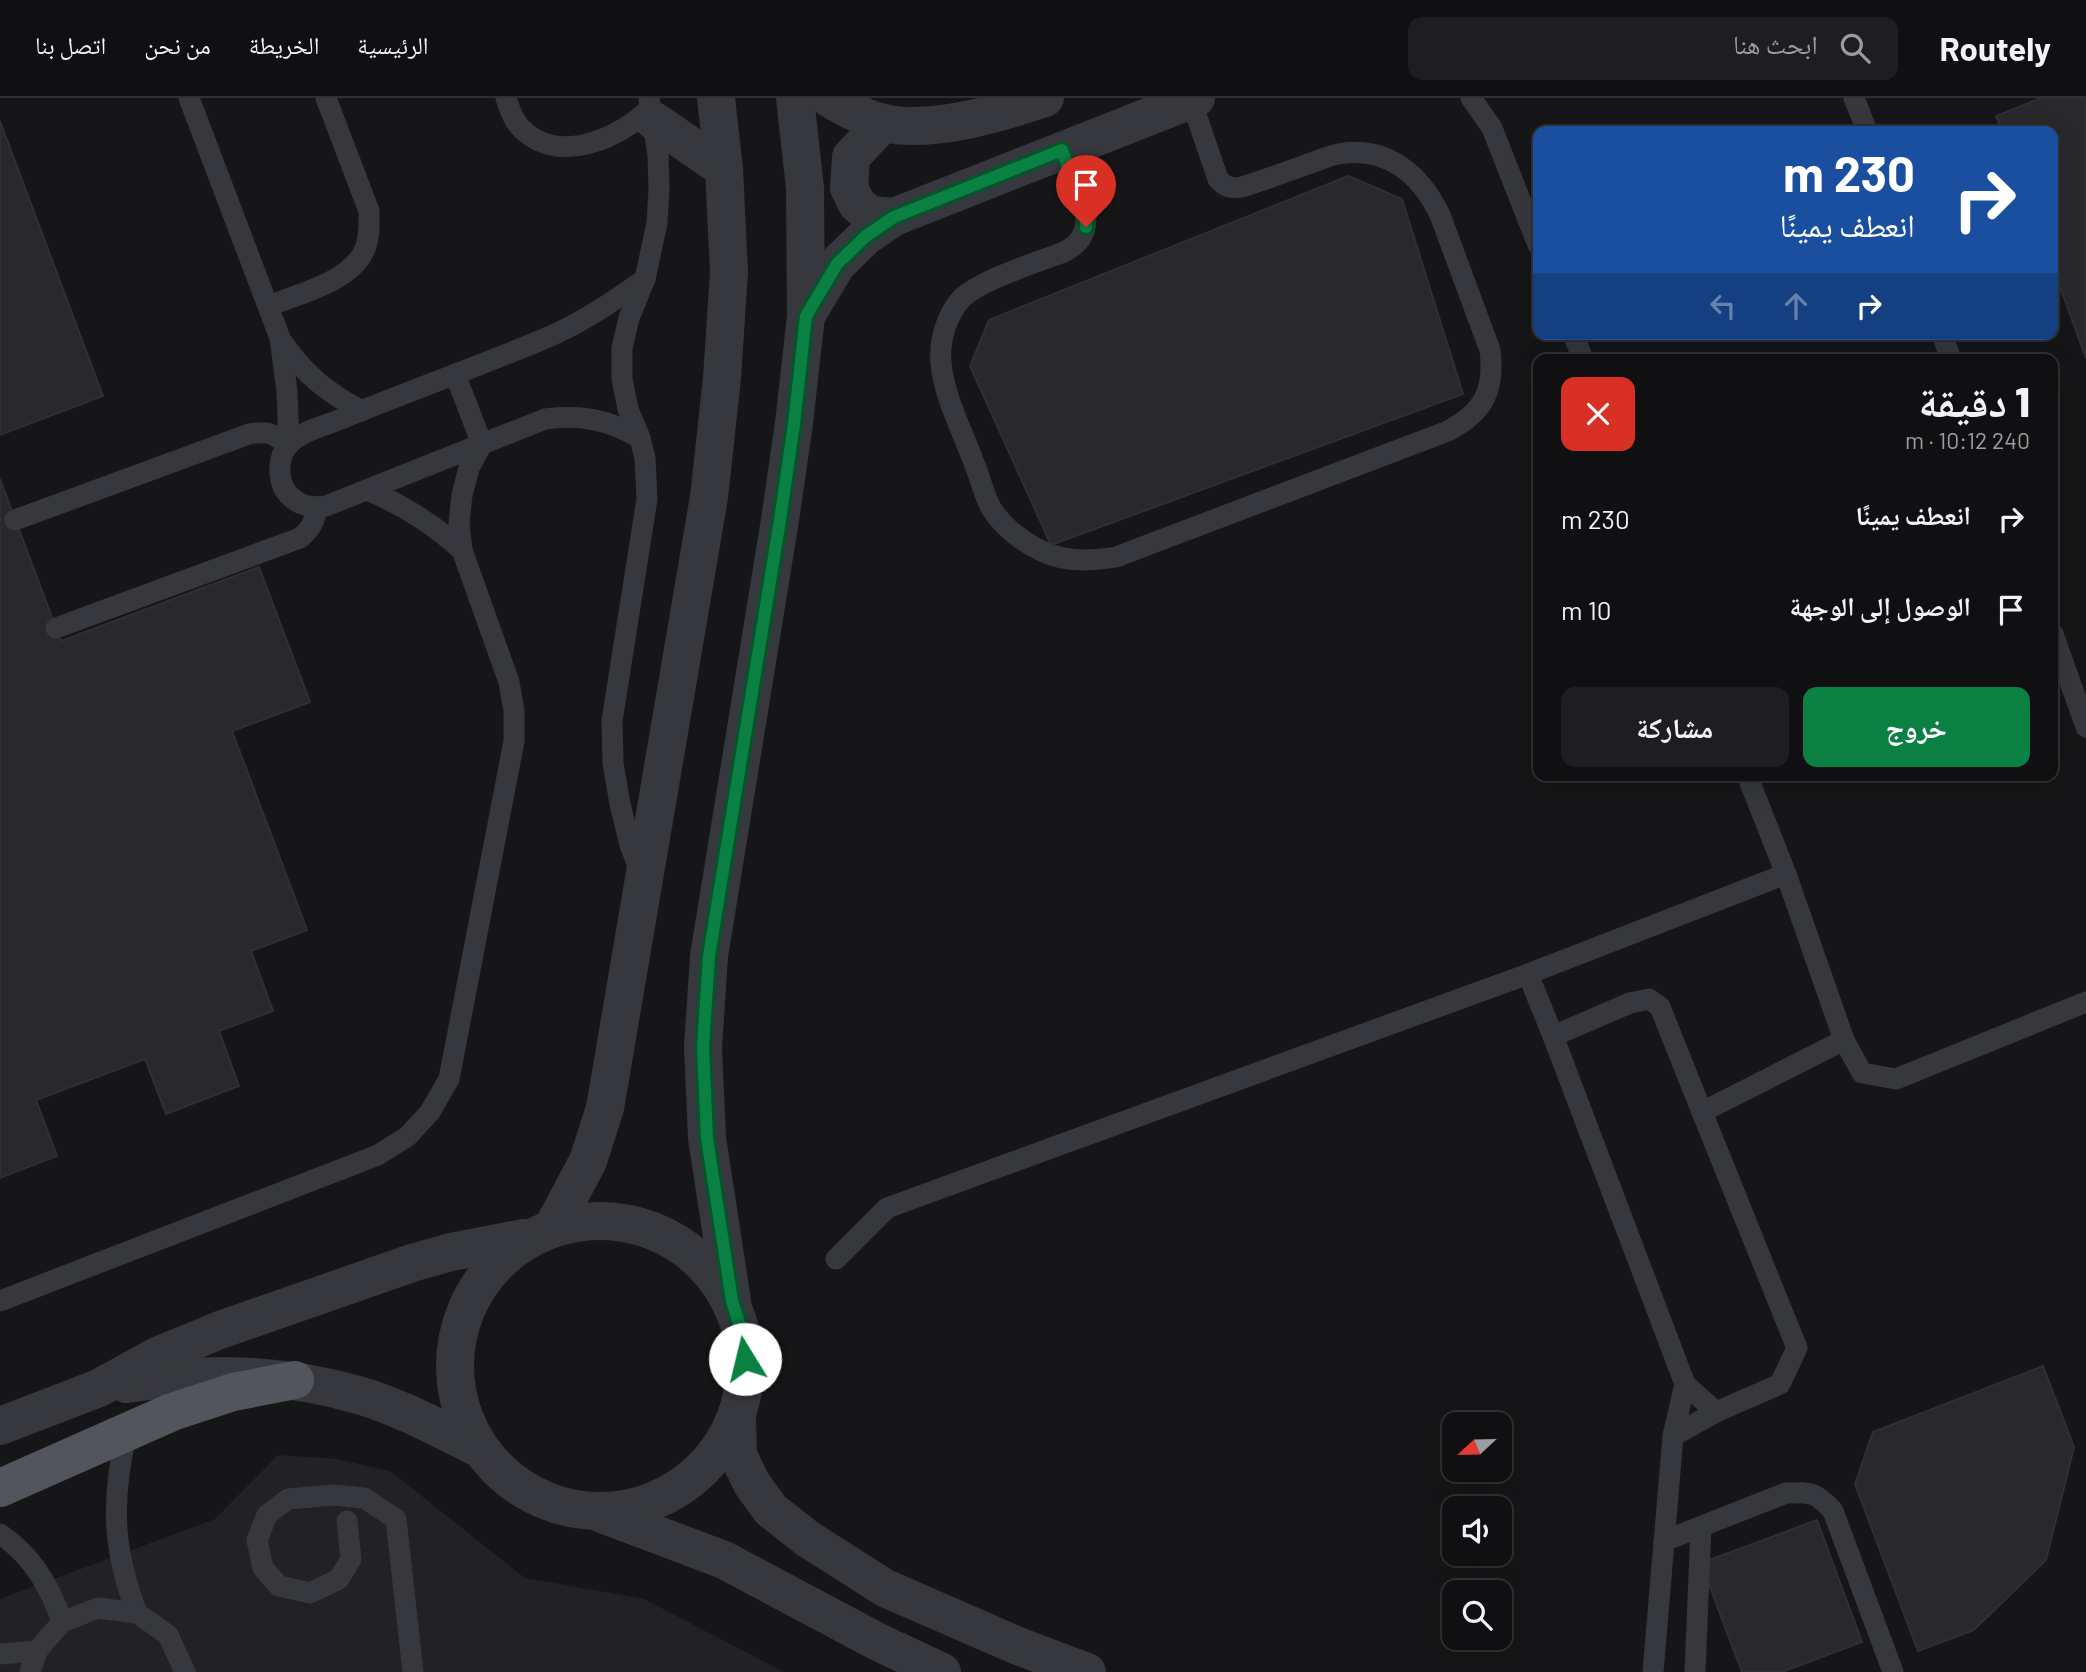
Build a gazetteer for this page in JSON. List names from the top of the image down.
{
  "north": "left",
  "page": {
    "header": "Routely",
    "search": "ابحث هنا",
    "nav": [
      "الرئيسية",
      "الخريطة",
      "من نحن",
      "اتصل بنا"
    ],
    "turn": ["230 m", "انعطف يمينًا"],
    "heading": ["1 دقيقة", "240 m · 10:12"],
    "list": [
      {
        "name": "انعطف يمينًا",
        "value": "230 m"
      },
      {
        "name": "الوصول إلى الوجهة",
        "value": "10 m"
      }
    ],
    "buttons": ["خروج", "مشاركة"]
  }
}
